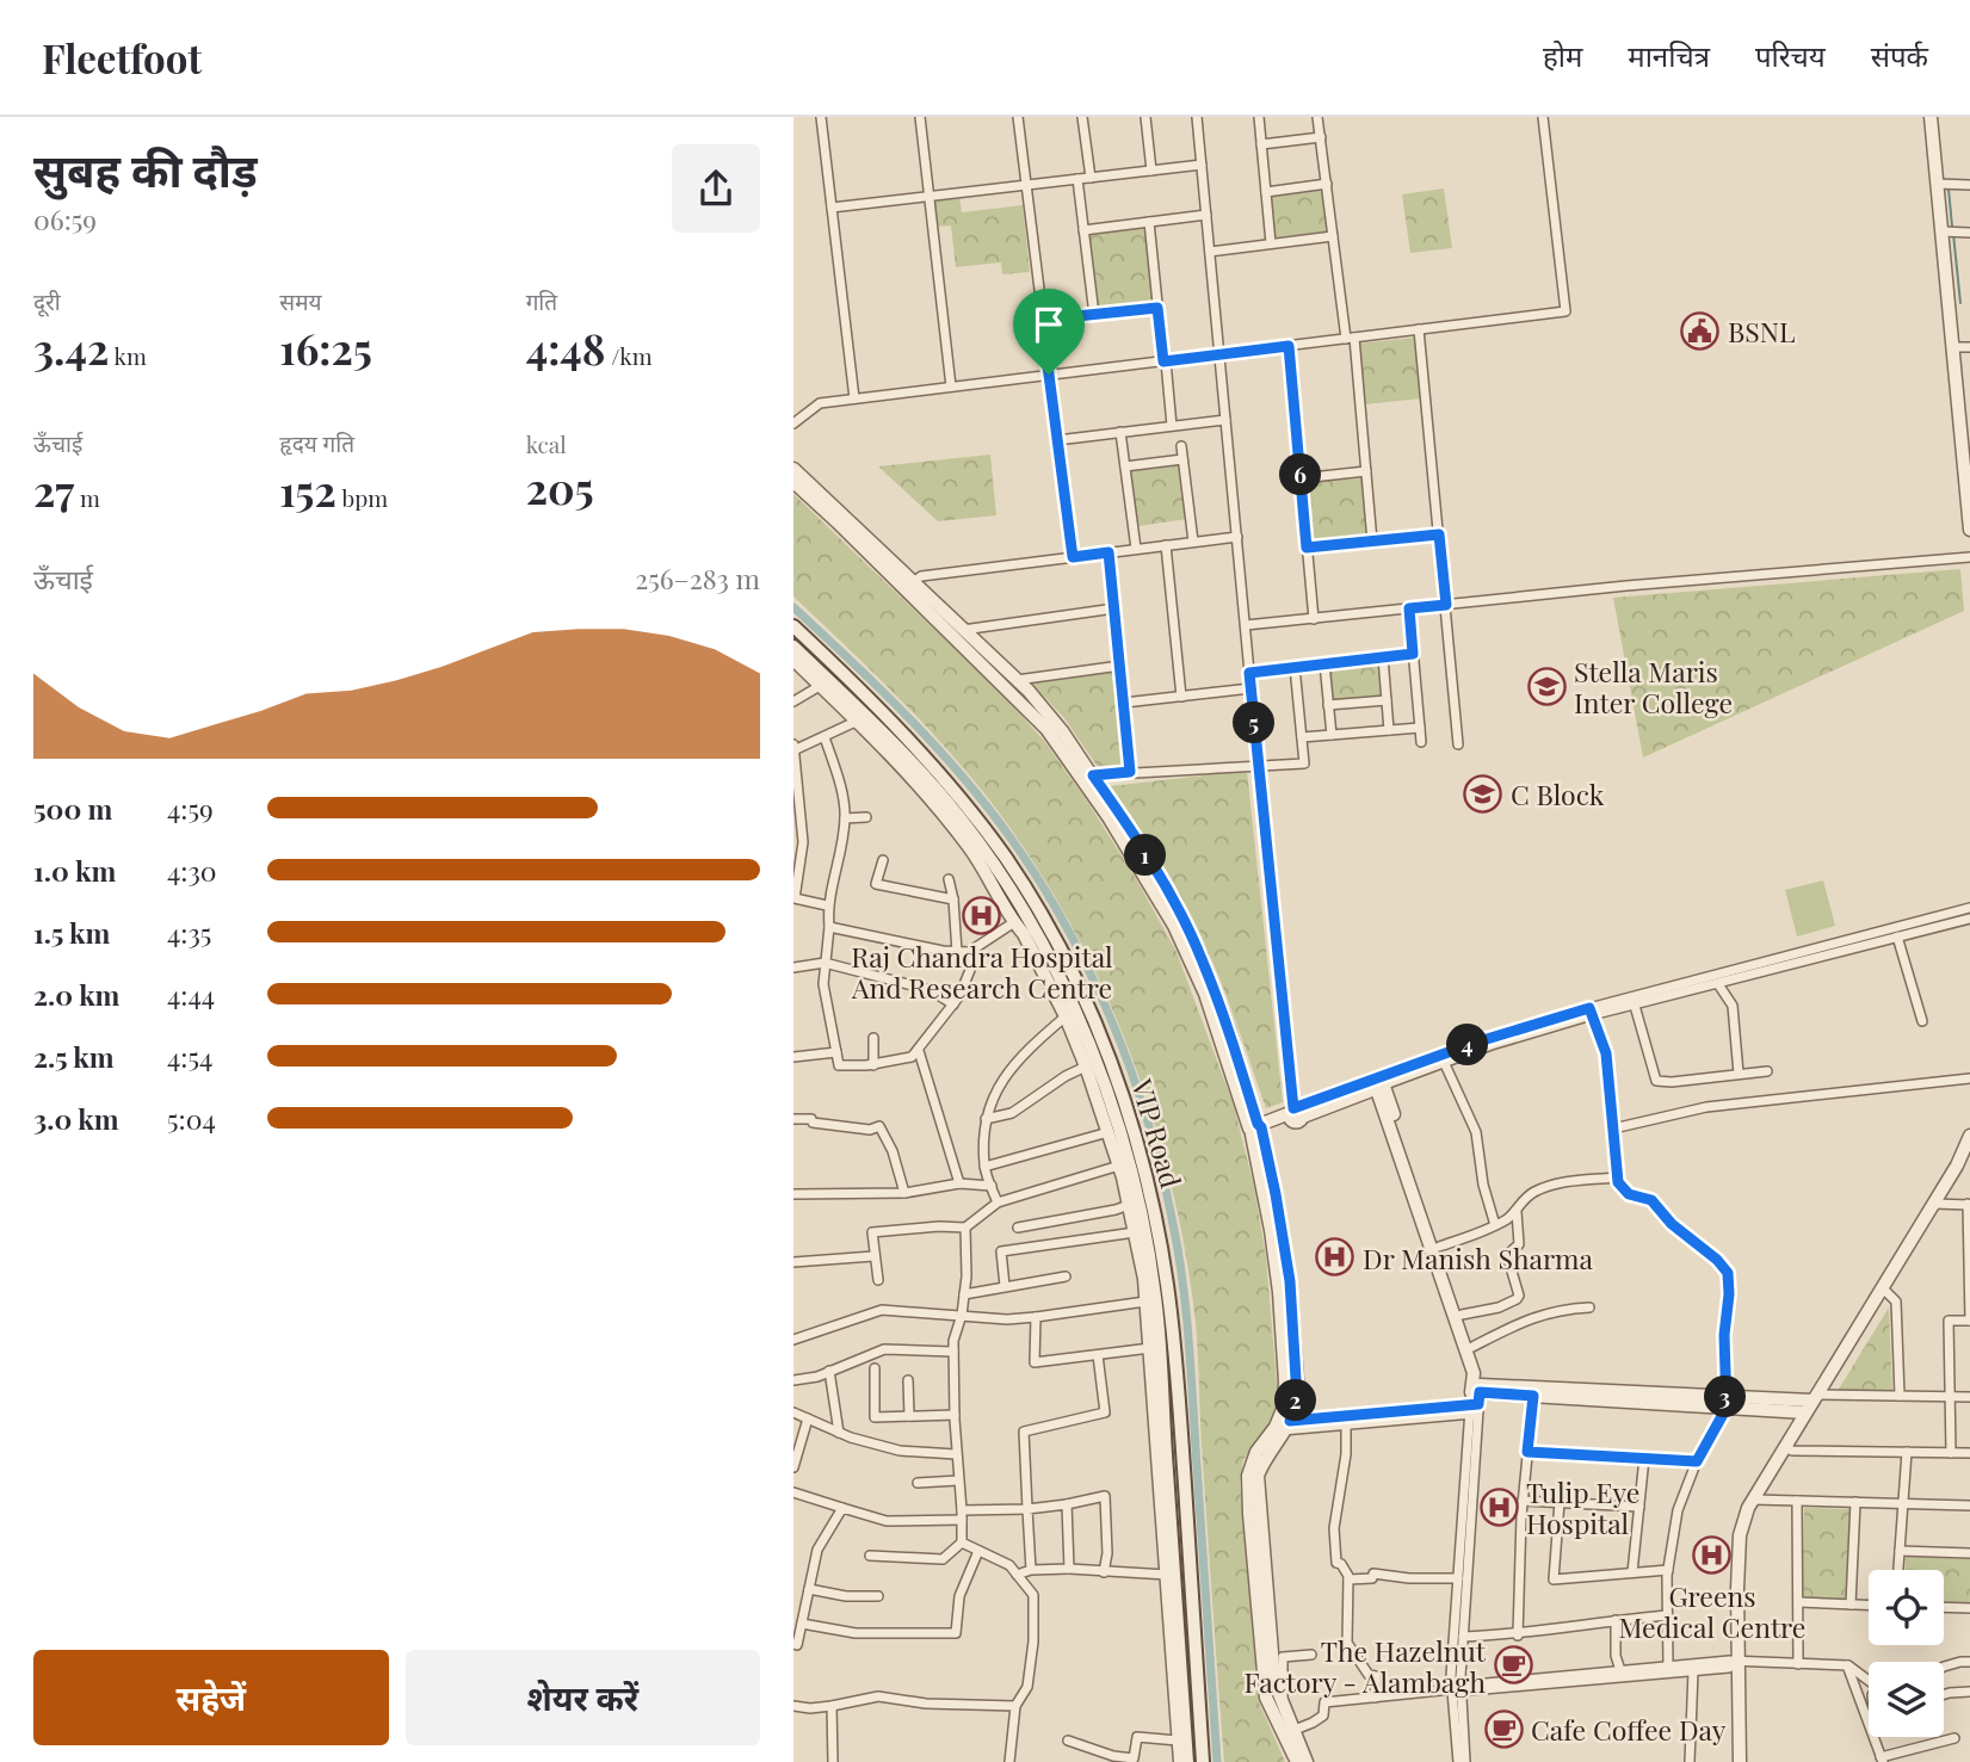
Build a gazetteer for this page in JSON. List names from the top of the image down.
{
  "streets": {
    "main road": ["VIP Road"]
  },
  "places": {
    "public building": ["BSNL"],
    "school or university": ["Stella Maris Inter College", "C Block"],
    "hospital": [
      "Raj Chandra Hospital And Research Centre",
      "Dr Manish Sharma",
      "Tulip Eye Hospital",
      "Greens Medical Centre"
    ],
    "cafe": ["The Hazelnut Factory - Alambagh", "Cafe Coffee Day"]
  },
  "page": {
    "header": "Fleetfoot",
    "nav": [
      "होम",
      "मानचित्र",
      "परिचय",
      "संपर्क"
    ],
    "heading": ["सुबह की दौड़", "06:59"],
    "stats": [
      ["दूरी", "3.42 km"],
      ["समय", "16:25"],
      ["गति", "4:48 /km"],
      ["ऊँचाई", "27 m"],
      ["हृदय गति", "152 bpm"],
      ["kcal", "205"]
    ],
    "pins": [
      "6",
      "5",
      "1",
      "4",
      "3",
      "2"
    ],
    "chart": ["ऊँचाई", "256–283 m"],
    "list": [
      {
        "name": "500 m",
        "note": "4:59"
      },
      {
        "name": "1.0 km",
        "note": "4:30"
      },
      {
        "name": "1.5 km",
        "note": "4:35"
      },
      {
        "name": "2.0 km",
        "note": "4:44"
      },
      {
        "name": "2.5 km",
        "note": "4:54"
      },
      {
        "name": "3.0 km",
        "note": "5:04"
      }
    ],
    "buttons": ["सहेजें", "शेयर करें"]
  }
}
